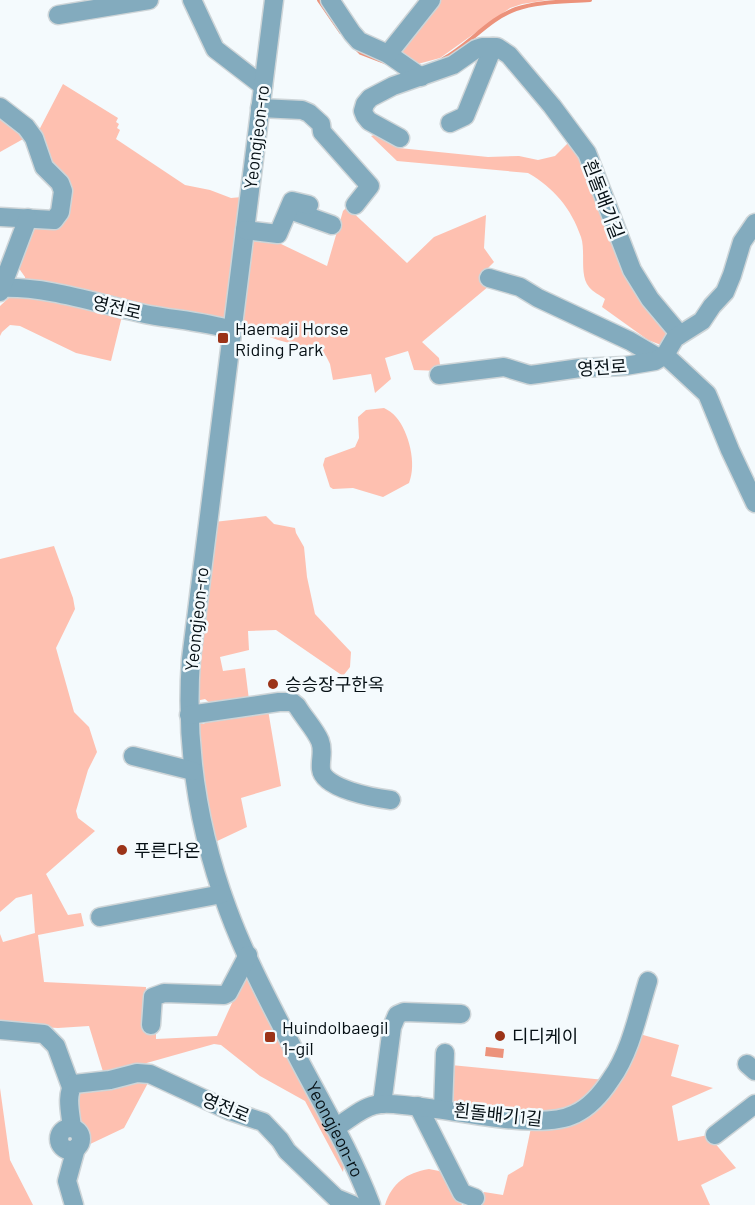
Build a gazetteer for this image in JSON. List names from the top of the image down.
{
  "streets": {
    "street": [
      "Yeongjeon-ro",
      "흰돌배기길",
      "영전로",
      "흰돌배기1길"
    ]
  },
  "crossings": [
    ["Yeongjeon-ro", "영전로"],
    ["Yeongjeon-ro", "흰돌배기1길"]
  ],
  "places": {
    "transit": ["Haemaji Horse Riding Park", "Huindolbaegil 1-gil"],
    "other": ["승승장구한옥", "푸른다온", "디디케이"]
  }
}
